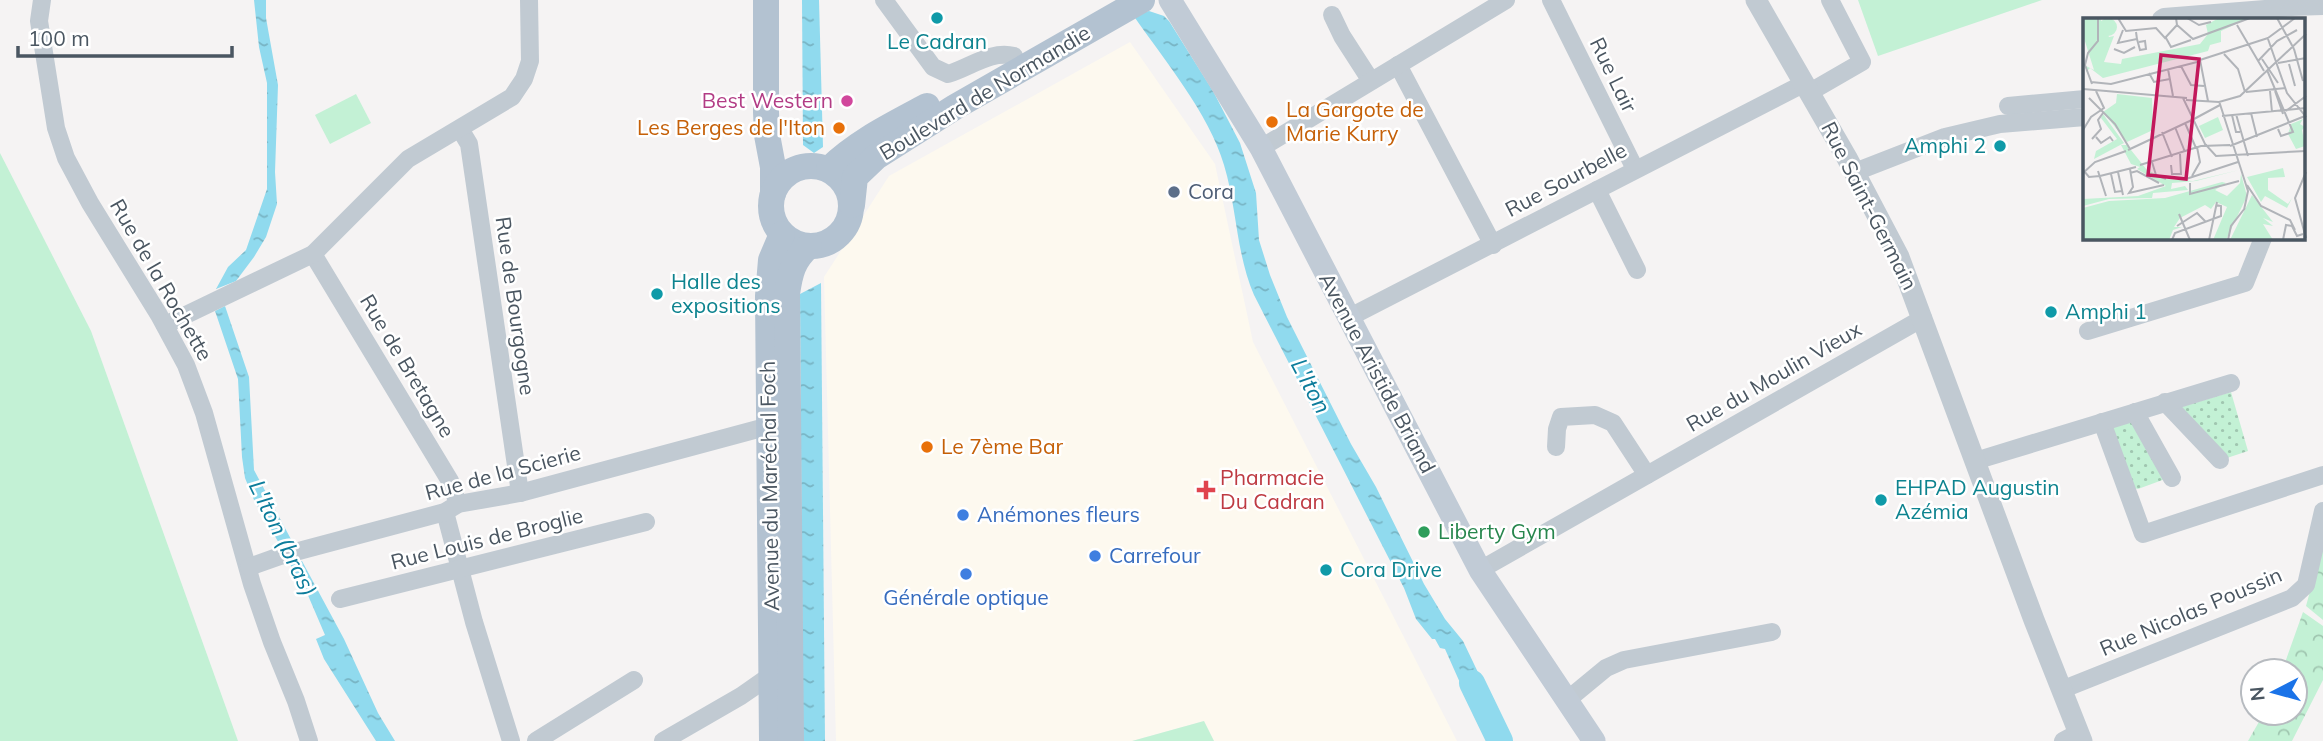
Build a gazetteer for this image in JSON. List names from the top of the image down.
{
  "streets": {
    "main road": ["Boulevard de Normandie", "Avenue Aristide Briand", "Avenue du Maréchal Foch"],
    "street": [
      "Rue Lair",
      "Rue Sourbelle",
      "Rue Saint-Germain",
      "Rue de la Rochette",
      "Rue de Bourgogne",
      "Rue de Bretagne",
      "Rue du Moulin Vieux",
      "Rue de la Scierie",
      "Rue Louis de Broglie",
      "Rue Nicolas Poussin"
    ]
  },
  "crossings": [
    ["Rue Lair", "Rue Sourbelle"],
    ["Boulevard de Normandie", "Avenue du Maréchal Foch"],
    ["Rue Sourbelle", "Rue Saint-Germain"],
    ["Rue Sourbelle", "Avenue Aristide Briand"],
    ["Rue Saint-Germain", "Rue du Moulin Vieux"],
    ["Rue Saint-Germain", "Rue Nicolas Poussin"],
    ["Rue de la Rochette", "Rue de la Scierie"],
    ["Rue de Bourgogne", "Rue de la Scierie"],
    ["Rue de Bretagne", "Rue de la Scierie"],
    ["Rue de Bretagne", "Rue Louis de Broglie"],
    ["Avenue Aristide Briand", "Rue du Moulin Vieux"],
    ["Rue de la Scierie", "Avenue du Maréchal Foch"]
  ],
  "water": ["L'Iton", "L'Iton (bras)"],
  "places": {
    "other": [
      "Le Cadran",
      "Best Western",
      "La Gargote de Marie Kurry",
      "Les Berges de l'Iton",
      "Amphi 2",
      "Cora",
      "Halle des expositions",
      "Amphi 1",
      "Le 7ème Bar",
      "EHPAD Augustin Azémia",
      "Anémones fleurs",
      "Liberty Gym",
      "Carrefour",
      "Cora Drive",
      "Générale optique"
    ],
    "health": ["Pharmacie Du Cadran"]
  },
  "scale_bar": "100 m",
  "north": "left"
}
